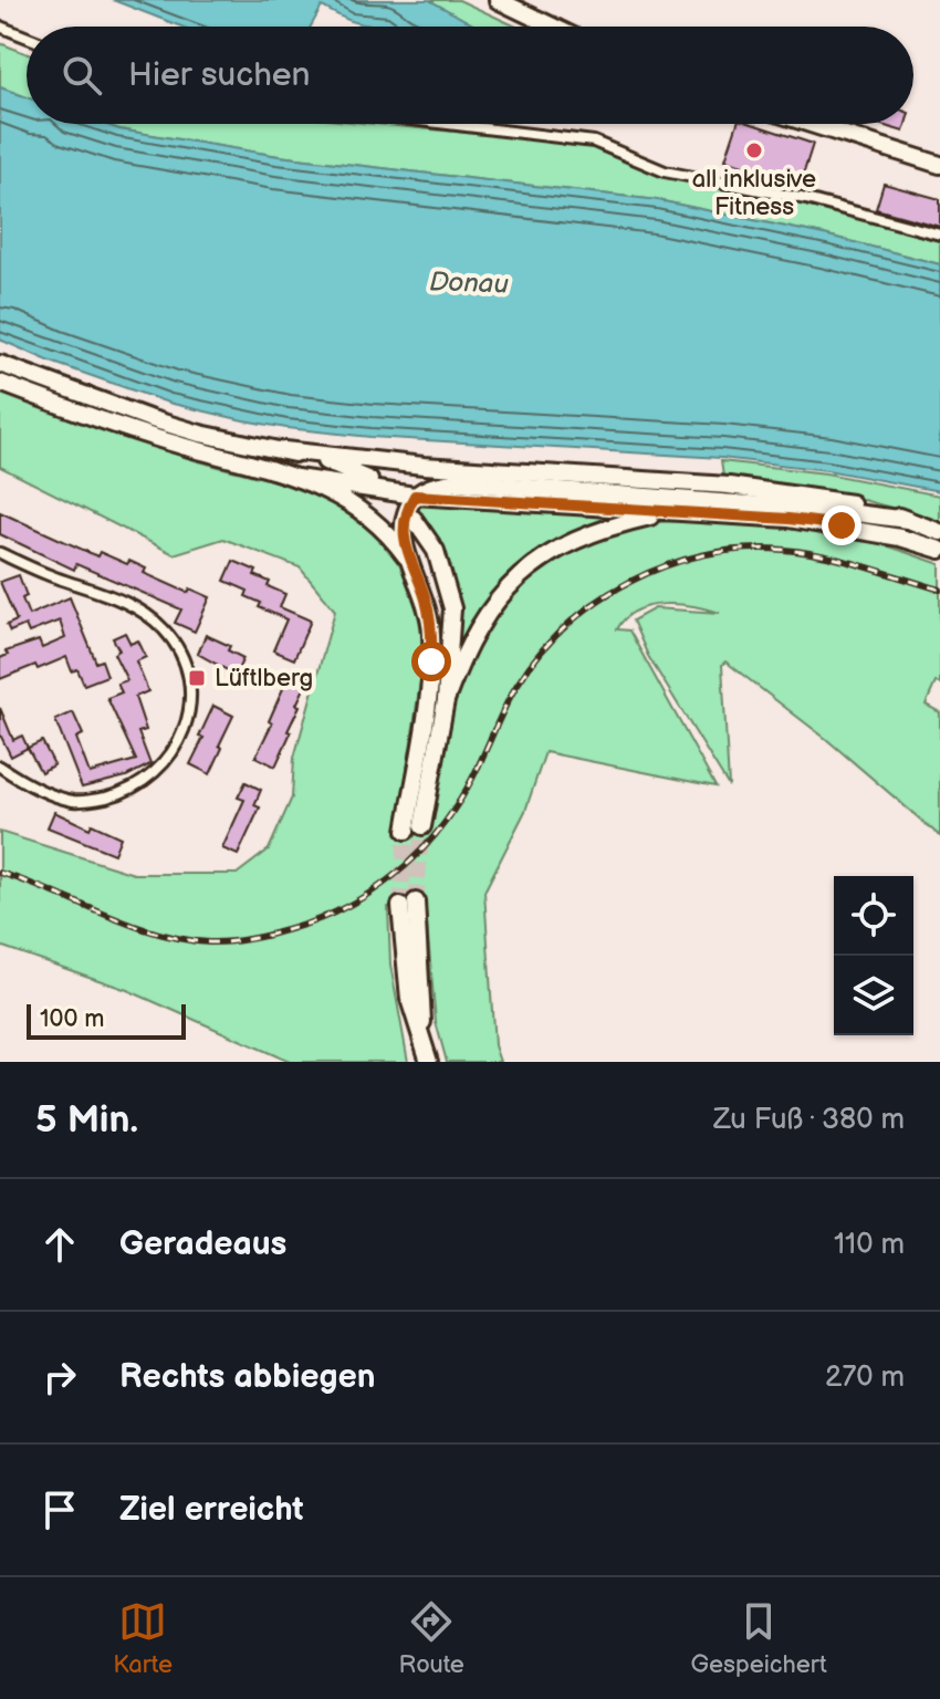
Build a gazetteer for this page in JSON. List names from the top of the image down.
{
  "water": ["Donau"],
  "places": {
    "other": ["all inklusive Fitness"],
    "transit": ["Lüftlberg"]
  },
  "scale_bar": "100 m",
  "page": {
    "search": "Hier suchen",
    "scale": "100 m",
    "heading": ["5 Min.", "Zu Fuß · 380 m"],
    "list": [
      ["Geradeaus", "110 m"],
      ["Rechts abbiegen", "270 m"],
      "Ziel erreicht"
    ],
    "nav": ["Karte", "Route", "Gespeichert"]
  }
}
